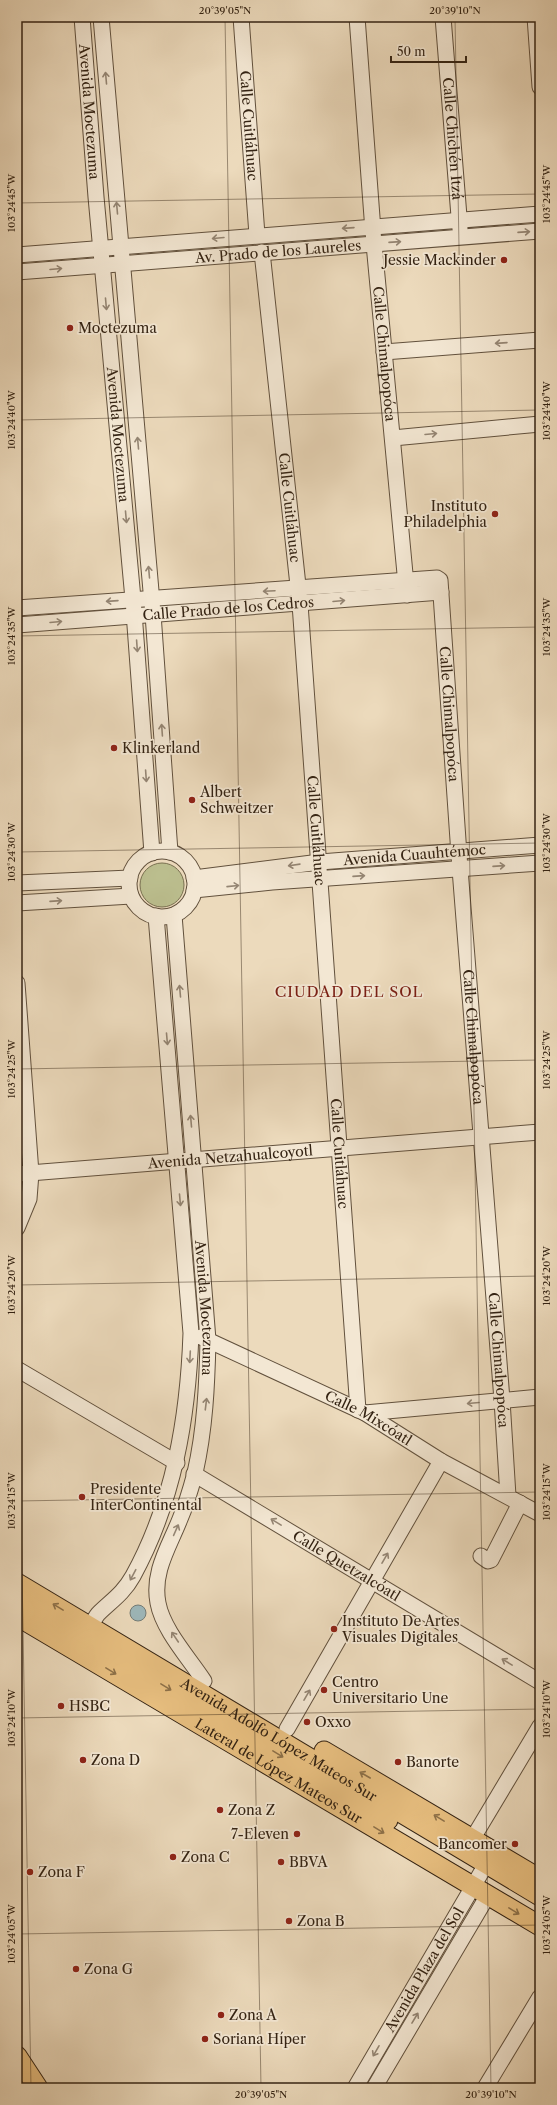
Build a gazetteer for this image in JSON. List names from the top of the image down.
{
  "streets": {
    "main road": ["Avenida Adolfo López Mateos Sur"],
    "street": [
      "Avenida Moctezuma",
      "Calle Cuitláhuac",
      "Calle Chichén Itzá",
      "Av. Prado de los Laureles",
      "Calle Chimalpopóca",
      "Calle Prado de los Cedros",
      "Avenida Cuauhtémoc",
      "Avenida Netzahualcoyotl",
      "Calle Mixcóatl",
      "Calle Quetzalcóatl",
      "Avenida Plaza del Sol"
    ]
  },
  "crossings": [
    ["Avenida Moctezuma", "Av. Prado de los Laureles"],
    ["Avenida Moctezuma", "Calle Prado de los Cedros"],
    ["Avenida Moctezuma", "Avenida Cuauhtémoc"],
    ["Avenida Moctezuma", "Avenida Netzahualcoyotl"],
    ["Avenida Moctezuma", "Calle Mixcóatl"],
    ["Avenida Moctezuma", "Calle Quetzalcóatl"],
    ["Avenida Moctezuma", "Avenida Adolfo López Mateos Sur"],
    ["Calle Cuitláhuac", "Av. Prado de los Laureles"],
    ["Calle Cuitláhuac", "Calle Prado de los Cedros"],
    ["Calle Cuitláhuac", "Avenida Cuauhtémoc"],
    ["Calle Cuitláhuac", "Avenida Netzahualcoyotl"],
    ["Calle Cuitláhuac", "Calle Mixcóatl"],
    ["Calle Chichén Itzá", "Av. Prado de los Laureles"],
    ["Av. Prado de los Laureles", "Calle Chimalpopóca"],
    ["Calle Chimalpopóca", "Calle Prado de los Cedros"],
    ["Calle Chimalpopóca", "Avenida Cuauhtémoc"],
    ["Calle Chimalpopóca", "Avenida Netzahualcoyotl"],
    ["Calle Chimalpopóca", "Calle Mixcóatl"],
    ["Avenida Adolfo López Mateos Sur", "Avenida Plaza del Sol"]
  ],
  "one_way": ["Calle Quetzalcóatl"],
  "districts": ["CIUDAD DEL SOL"],
  "places": [
    "Jessie Mackinder",
    "Moctezuma",
    "Instituto Philadelphia",
    "Klinkerland",
    "Albert Schweitzer",
    "Presidente InterContinental",
    "Instituto De Artes Visuales Digitales",
    "Centro Universitario Une",
    "HSBC",
    "Oxxo",
    "Zona D",
    "Banorte",
    "Zona Z",
    "7-Eleven",
    "Bancomer",
    "Zona C",
    "BBVA",
    "Zona F",
    "Zona B",
    "Zona G",
    "Zona A",
    "Soriana Híper"
  ],
  "scale_bar": "50 m",
  "coordinates": [
    "20°39'05\"N",
    "20°39'10\"N",
    "103°24'45\"W",
    "103°24'40\"W",
    "103°24'35\"W",
    "103°24'30\"W",
    "103°24'25\"W",
    "103°24'20\"W",
    "103°24'15\"W",
    "103°24'10\"W",
    "103°24'05\"W"
  ]
}
